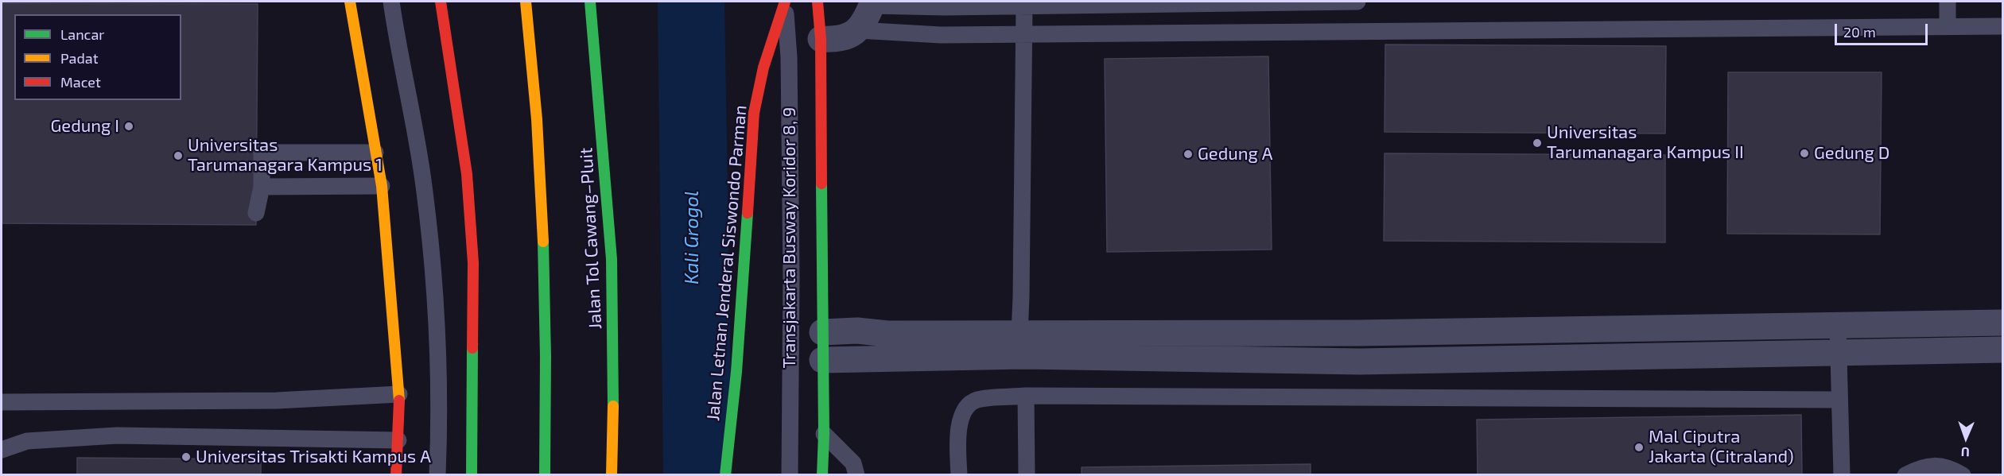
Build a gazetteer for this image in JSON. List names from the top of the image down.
{
  "streets": {
    "highway": ["Jalan Tol Cawang–Pluit", "Jalan Letnan Jenderal Siswondo Parman"],
    "lane": ["Transjakarta Busway Koridor 8, 9"]
  },
  "crossings": [
    ["Transjakarta Busway Koridor 8, 9", "Jalan Letnan Jenderal Siswondo Parman"]
  ],
  "water": ["Kali Grogol"],
  "places": [
    "Gedung I",
    "Universitas Tarumanagara Kampus II",
    "Gedung D",
    "Gedung A",
    "Universitas Tarumanagara Kampus 1",
    "Mal Ciputra Jakarta (Citraland)",
    "Universitas Trisakti Kampus A"
  ],
  "legend": ["Lancar", "Padat", "Macet"],
  "scale_bar": "20 m",
  "north": "bottom"
}
